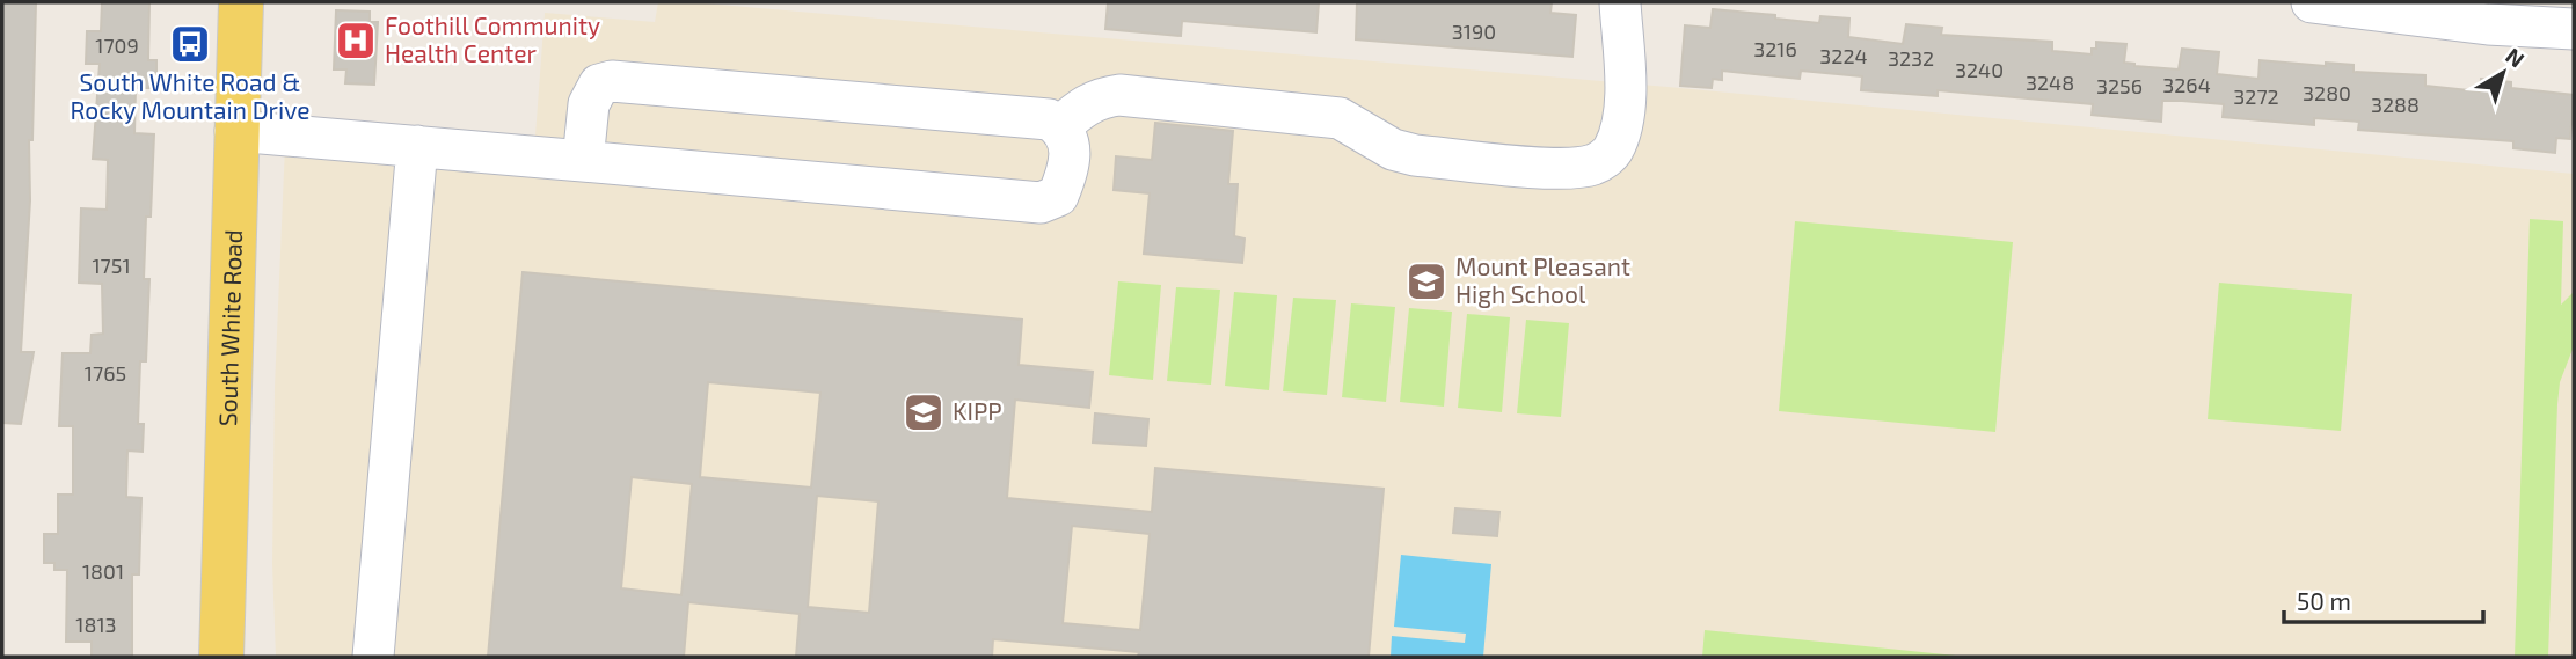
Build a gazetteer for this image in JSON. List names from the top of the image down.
{
  "streets": {
    "main road": ["South White Road"]
  },
  "places": {
    "hospital": ["Foothill Community Health Center"],
    "bus stop": ["South White Road & Rocky Mountain Drive"],
    "school or university": ["Mount Pleasant High School", "KIPP"]
  },
  "house_numbers": [
    "3190",
    "1709",
    "3216",
    "3224",
    "3232",
    "3240",
    "3248",
    "3264",
    "3256",
    "3280",
    "3272",
    "3288",
    "1751",
    "1765",
    "1801",
    "1813"
  ],
  "scale_bar": "50 m",
  "north": "top right"
}
